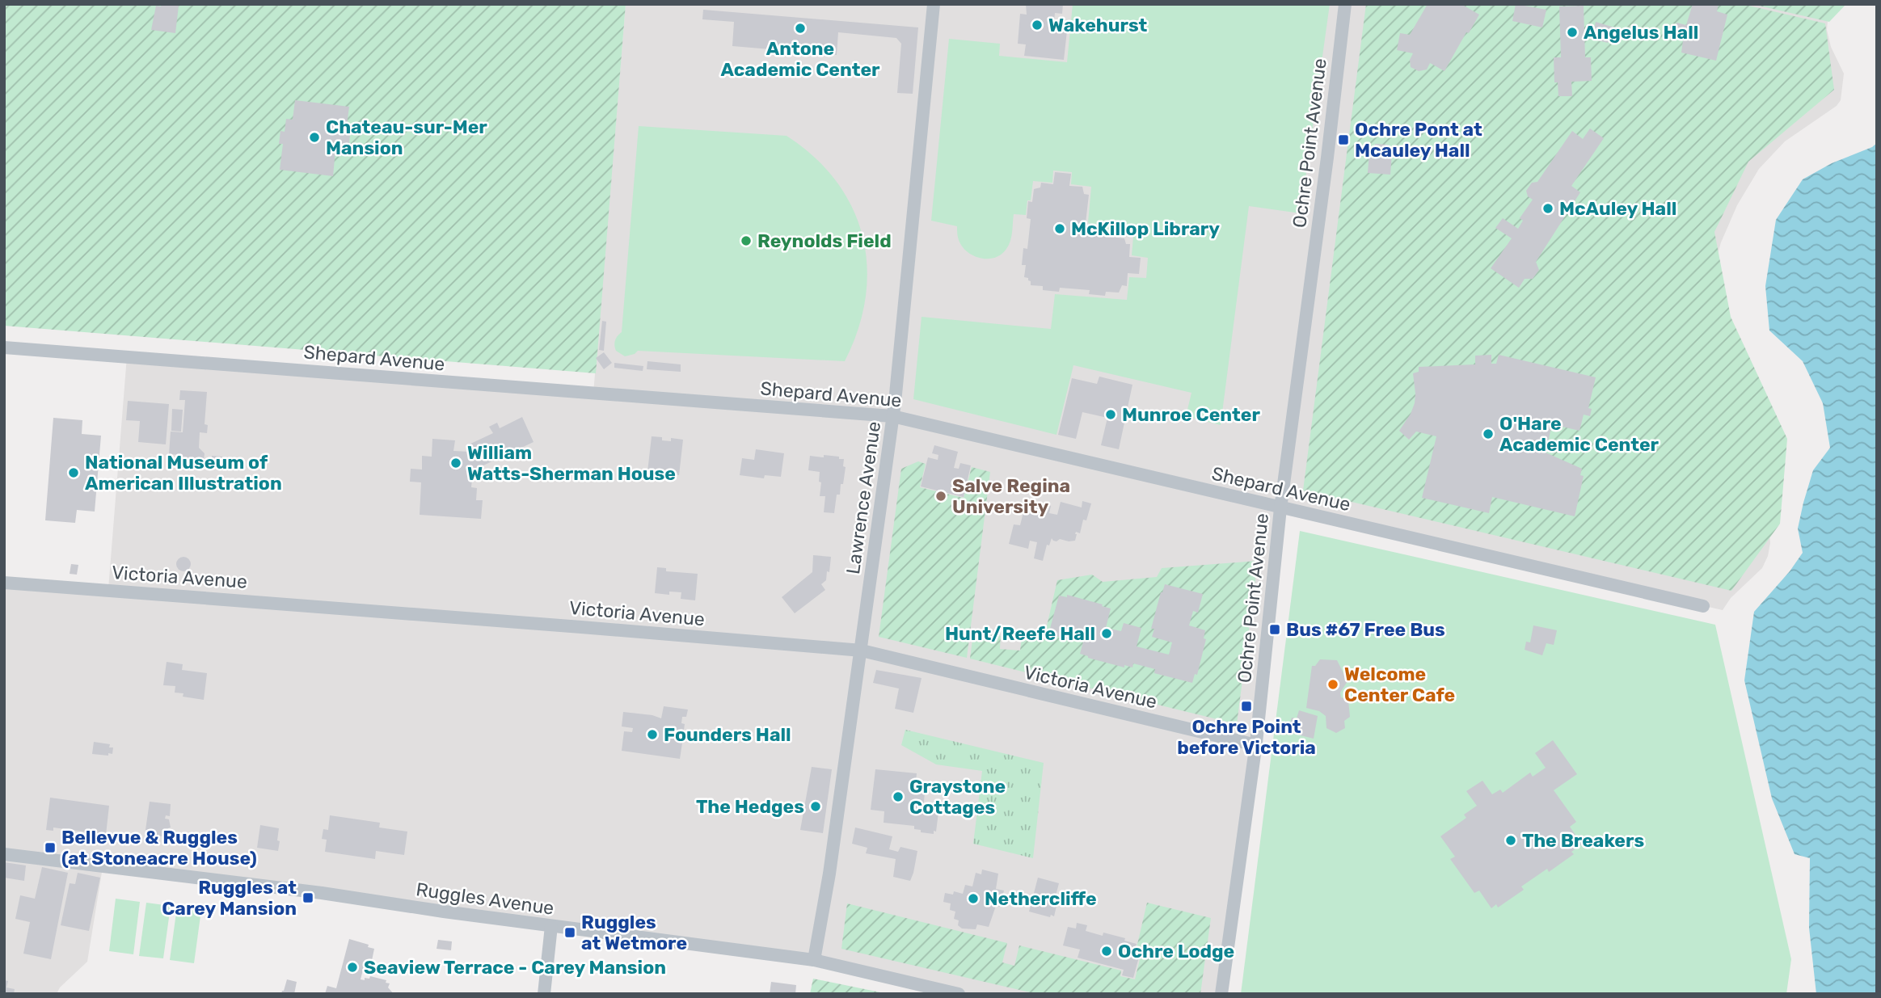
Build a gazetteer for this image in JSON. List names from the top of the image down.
{
  "streets": {
    "street": [
      "Ochre Point Avenue",
      "Shepard Avenue",
      "Lawrence Avenue",
      "Victoria Avenue",
      "Ruggles Avenue"
    ]
  },
  "crossings": [
    ["Ochre Point Avenue", "Shepard Avenue"],
    ["Ochre Point Avenue", "Victoria Avenue"],
    ["Shepard Avenue", "Lawrence Avenue"],
    ["Lawrence Avenue", "Victoria Avenue"],
    ["Lawrence Avenue", "Ruggles Avenue"]
  ],
  "places": {
    "other": [
      "Wakehurst",
      "Antone Academic Center",
      "Angelus Hall",
      "Chateau-sur-Mer Mansion",
      "McAuley Hall",
      "McKillop Library",
      "Reynolds Field",
      "Munroe Center",
      "O'Hare Academic Center",
      "William Watts-Sherman House",
      "National Museum of American Illustration",
      "Salve Regina University",
      "Hunt/Reefe Hall",
      "Welcome Center Cafe",
      "Founders Hall",
      "Graystone Cottages",
      "The Hedges",
      "The Breakers",
      "Nethercliffe",
      "Ochre Lodge",
      "Seaview Terrace - Carey Mansion"
    ],
    "transit": [
      "Ochre Pont at Mcauley Hall",
      "Bus #67 Free Bus",
      "Ochre Point before Victoria",
      "Bellevue & Ruggles (at Stoneacre House)",
      "Ruggles at Carey Mansion",
      "Ruggles at Wetmore"
    ]
  }
}
